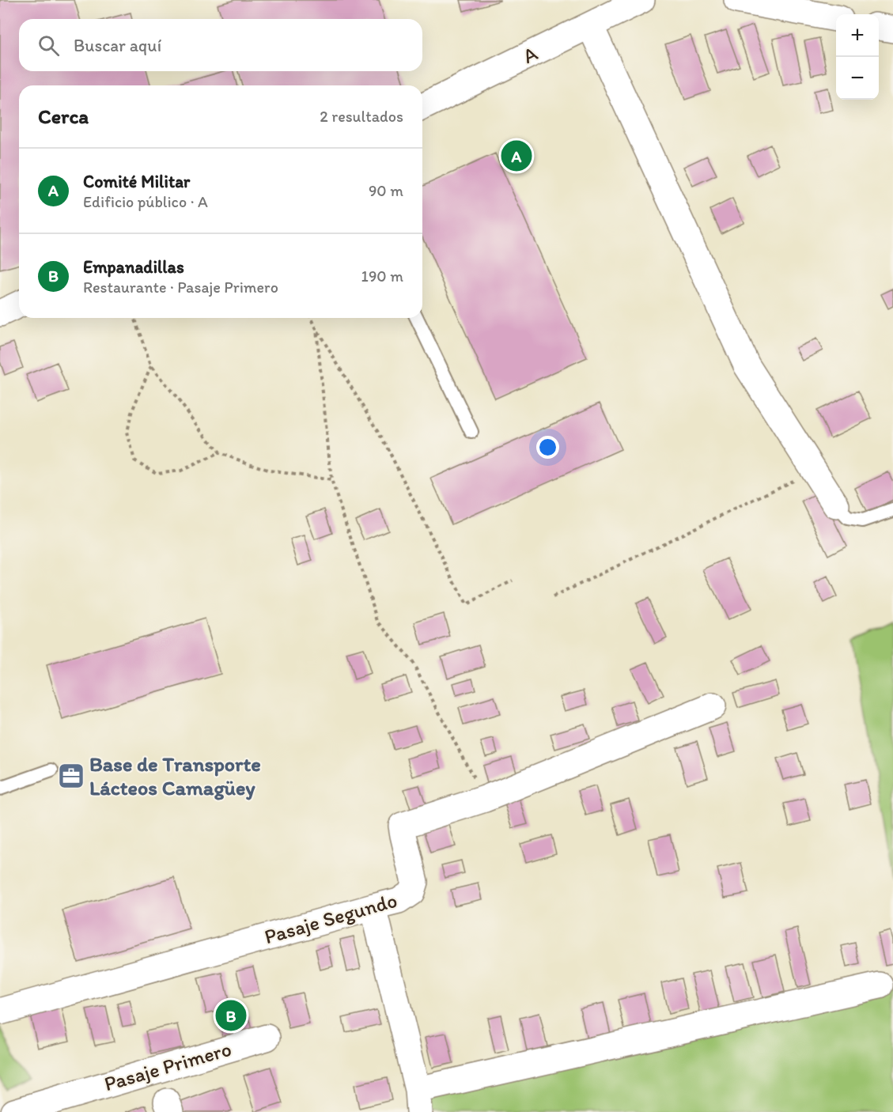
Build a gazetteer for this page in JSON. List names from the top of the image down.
{
  "streets": {
    "street": ["A", "Pasaje Segundo", "Pasaje Primero"]
  },
  "places": {
    "office": ["Base de Transporte Lácteos Camagüey"]
  },
  "page": {
    "map_buttons": ["+", "−"],
    "search": "Buscar aquí",
    "heading": ["Cerca", "2 resultados"],
    "pins": ["A", "B"],
    "list": [
      {
        "mark": "A",
        "name": "Comité Militar",
        "note": "Edificio público · A",
        "value": "90 m"
      },
      {
        "mark": "B",
        "name": "Empanadillas",
        "note": "Restaurante · Pasaje Primero",
        "value": "190 m"
      }
    ]
  }
}
